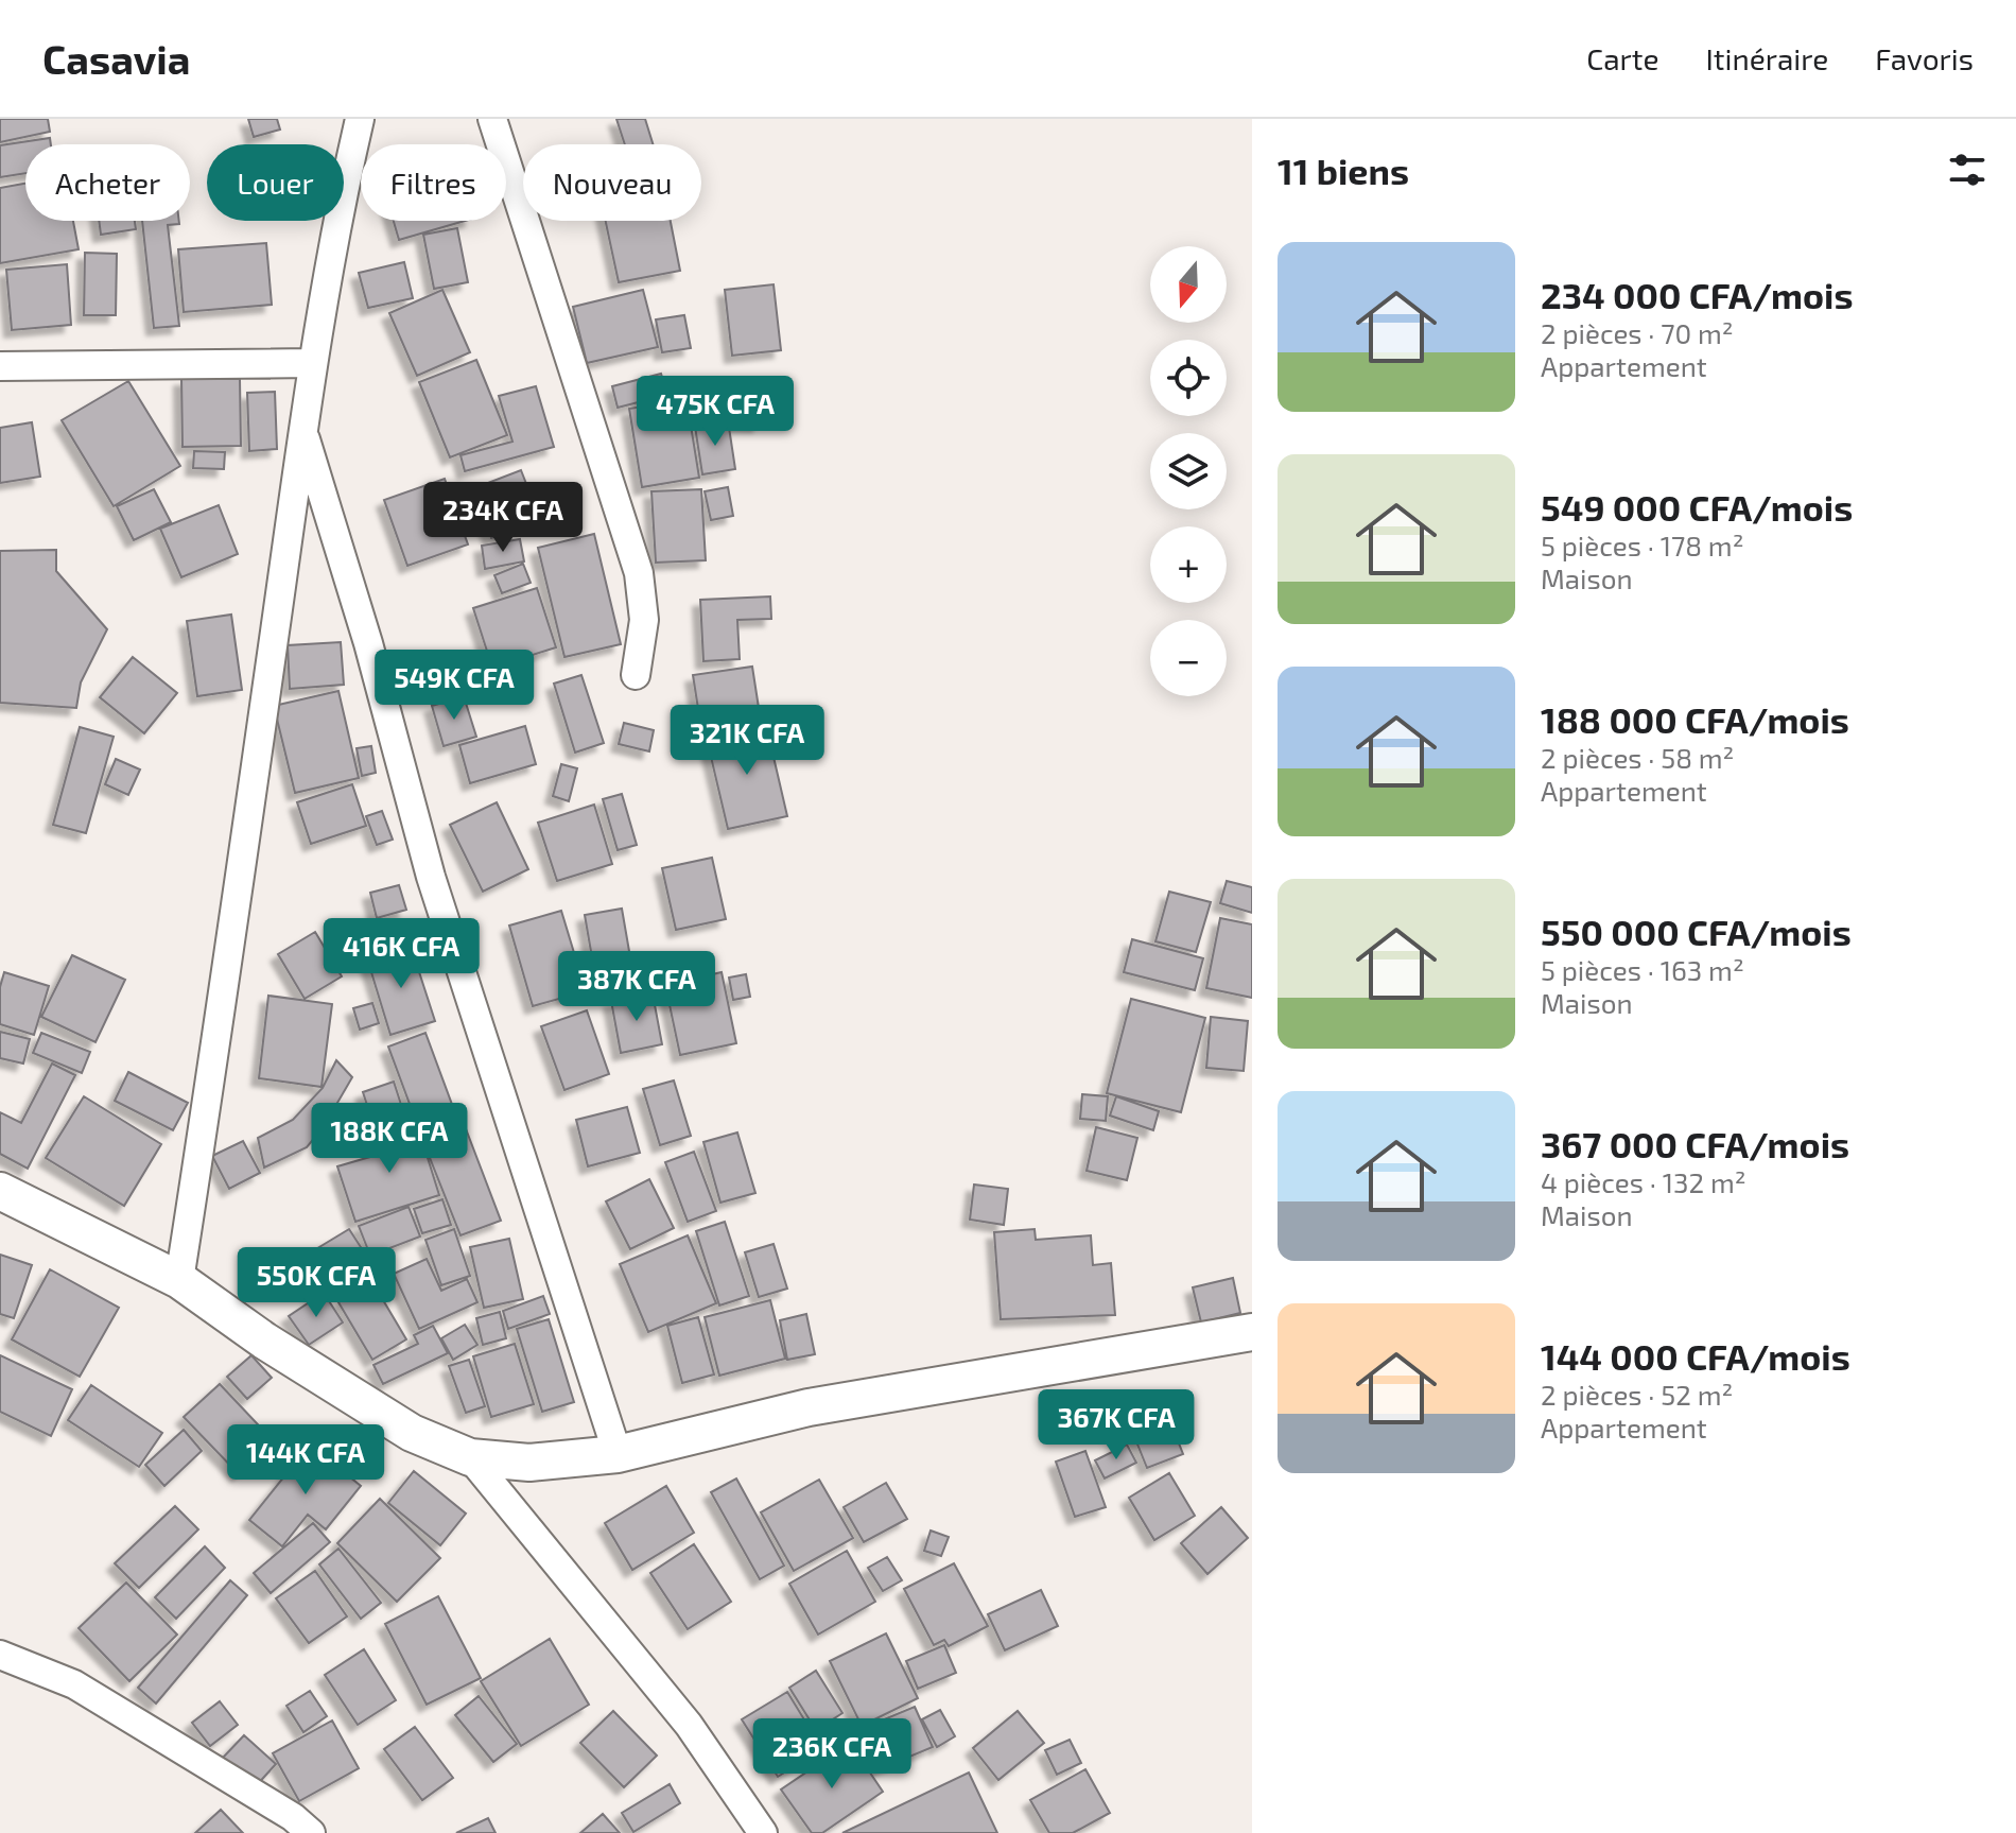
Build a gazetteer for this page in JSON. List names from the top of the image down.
{
  "north": "bottom",
  "page": {
    "header": "Casavia",
    "nav": ["Carte", "Itinéraire", "Favoris"],
    "heading": "11 biens",
    "chip": [
      "Acheter",
      "Louer",
      "Filtres",
      "Nouveau"
    ],
    "list": [
      {
        "name": "234 000 CFA/mois",
        "note": "2 pièces · 70 m² · Appartement"
      },
      {
        "name": "549 000 CFA/mois",
        "note": "5 pièces · 178 m² · Maison"
      },
      {
        "name": "188 000 CFA/mois",
        "note": "2 pièces · 58 m² · Appartement"
      },
      {
        "name": "550 000 CFA/mois",
        "note": "5 pièces · 163 m² · Maison"
      },
      {
        "name": "367 000 CFA/mois",
        "note": "4 pièces · 132 m² · Maison"
      },
      {
        "name": "144 000 CFA/mois",
        "note": "2 pièces · 52 m² · Appartement"
      }
    ],
    "map_buttons": ["+", "−"],
    "price": [
      "475K CFA",
      "234K CFA",
      "549K CFA",
      "321K CFA",
      "416K CFA",
      "387K CFA",
      "188K CFA",
      "550K CFA",
      "367K CFA",
      "144K CFA",
      "236K CFA"
    ]
  }
}
